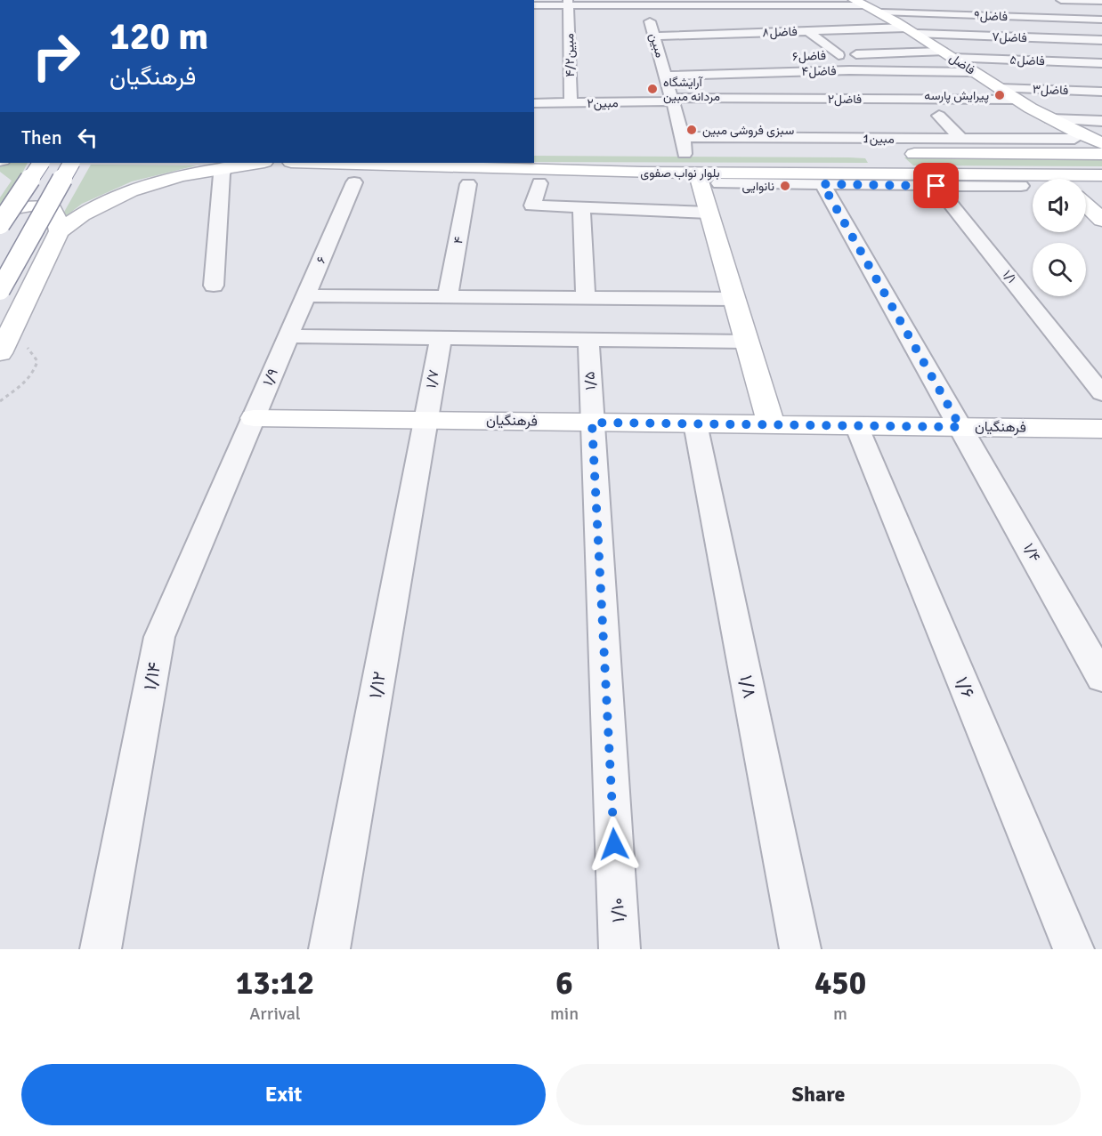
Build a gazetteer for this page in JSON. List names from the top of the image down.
{
  "streets": {
    "main road": ["فاضل", "بلوار نواب صفوی", "فرهنگیان"],
    "street": [
      "۹فاضل",
      "۸فاضل",
      "۷فاضل",
      "مبین",
      "۴/۲مبین",
      "۶فاضل",
      "۵فاضل",
      "۴فاضل",
      "۳فاضل",
      "۲فاضل",
      "۲مبین",
      "1مبین",
      "۴",
      "۶",
      "۱/۱",
      "۱/۹",
      "۱/۷",
      "۱/۵",
      "۱/۴",
      "۱/۱۴",
      "۱/۱۲",
      "۱/۸",
      "۱/۶",
      "۱/۱۰"
    ]
  },
  "crossings": [
    ["۹فاضل", "فاضل"],
    ["۸فاضل", "۷فاضل"],
    ["۸فاضل", "مبین"],
    ["۸فاضل", "فاضل"],
    ["۷فاضل", "فاضل"],
    ["مبین", "۴فاضل"],
    ["مبین", "۲فاضل"],
    ["مبین", "۲مبین"],
    ["مبین", "1مبین"],
    ["مبین", "بلوار نواب صفوی"],
    ["۴/۲مبین", "۲مبین"],
    ["۶فاضل", "۵فاضل"],
    ["۶فاضل", "فاضل"],
    ["۵فاضل", "فاضل"],
    ["فاضل", "۴فاضل"],
    ["فاضل", "۳فاضل"],
    ["فاضل", "۲فاضل"],
    ["فاضل", "1مبین"],
    ["۲فاضل", "۲مبین"],
    ["1مبین", "بلوار نواب صفوی"],
    ["۶", "۱/۹"],
    ["۱/۹", "فرهنگیان"],
    ["۱/۹", "۱/۱۴"],
    ["۱/۷", "فرهنگیان"],
    ["۱/۷", "۱/۱۲"],
    ["۱/۵", "فرهنگیان"],
    ["۱/۵", "۱/۱۰"],
    ["فرهنگیان", "۱/۴"],
    ["فرهنگیان", "۱/۱۴"],
    ["فرهنگیان", "۱/۱۲"],
    ["فرهنگیان", "۱/۸"],
    ["فرهنگیان", "۱/۶"],
    ["فرهنگیان", "۱/۱۰"]
  ],
  "places": [
    "آرایشگاه مردانه مبین",
    "پیرایش پارسه",
    "سبزی فروشی مبین",
    "نانوایی"
  ],
  "page": {
    "turn": ["120 m", "فرهنگیان"],
    "then": "Then",
    "eta": [
      "13:12",
      "Arrival",
      "6",
      "min",
      "450",
      "m"
    ],
    "buttons": ["Exit", "Share"]
  }
}
